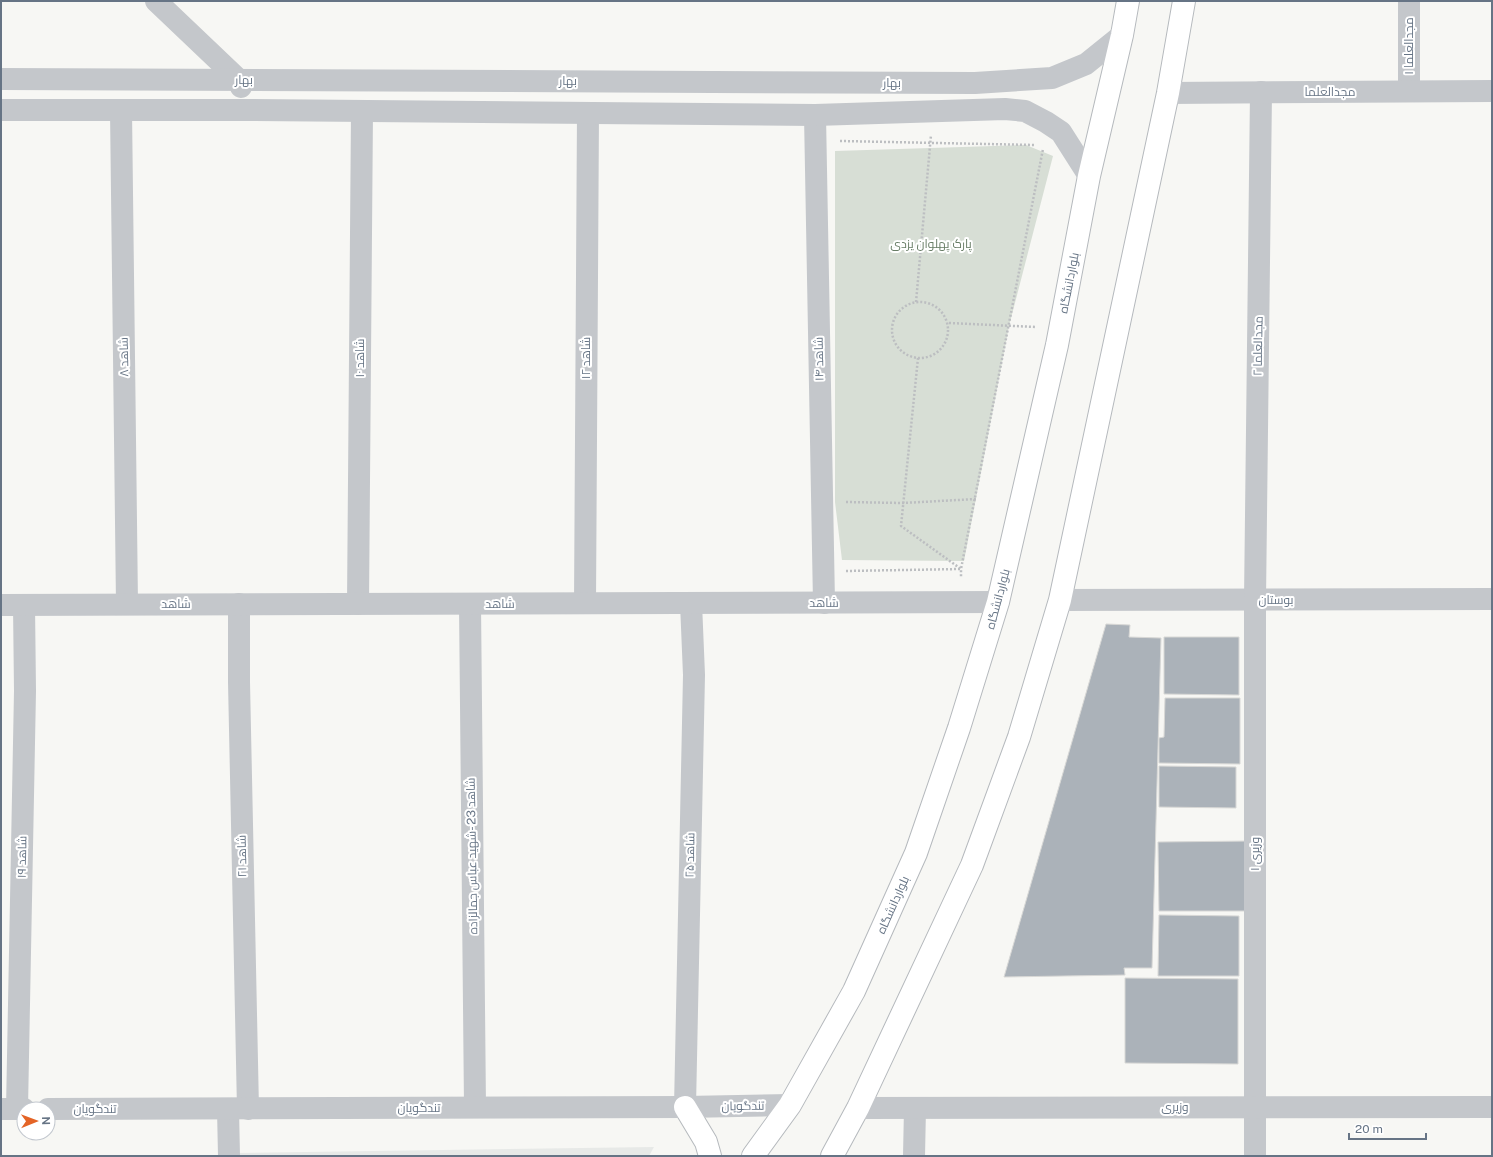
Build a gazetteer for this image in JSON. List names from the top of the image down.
{
  "streets": {
    "main road": ["بلواردانشگاه"],
    "street": [
      "مجدالعلما ۱",
      "بهار",
      "مجدالعلما",
      "مجدالعلما ۲",
      "شاهد ۸",
      "شاهد ۱۰",
      "شاهد ۱۲",
      "شاهد ۱۴",
      "بوستان",
      "شاهد",
      "وزیری ۱",
      "شاهد ۲۵",
      "شاهد ۲۱",
      "شاهد 23 -شهید عباس جمالزاده",
      "شاهد ۱۹",
      "تندگویان",
      "وزیری"
    ]
  },
  "crossings": [
    ["مجدالعلما ۱", "مجدالعلما"],
    ["بهار", "بلواردانشگاه"],
    ["مجدالعلما", "مجدالعلما ۲"],
    ["بلواردانشگاه", "شاهد"],
    ["بلواردانشگاه", "تندگویان"],
    ["مجدالعلما ۲", "بوستان"],
    ["مجدالعلما ۲", "وزیری ۱"],
    ["شاهد ۸", "شاهد"],
    ["شاهد ۱۰", "شاهد"],
    ["شاهد ۱۲", "شاهد"],
    ["شاهد ۱۴", "شاهد"],
    ["بوستان", "وزیری ۱"],
    ["شاهد", "شاهد ۲۵"],
    ["شاهد", "شاهد ۲۱"],
    ["شاهد", "شاهد 23 -شهید عباس جمالزاده"],
    ["شاهد", "شاهد ۱۹"],
    ["وزیری ۱", "وزیری"],
    ["شاهد ۲۵", "تندگویان"],
    ["شاهد ۲۱", "تندگویان"],
    ["شاهد 23 -شهید عباس جمالزاده", "تندگویان"]
  ],
  "parks": ["پارک پهلوان یزدی"],
  "scale_bar": "20 m",
  "north": "right"
}
